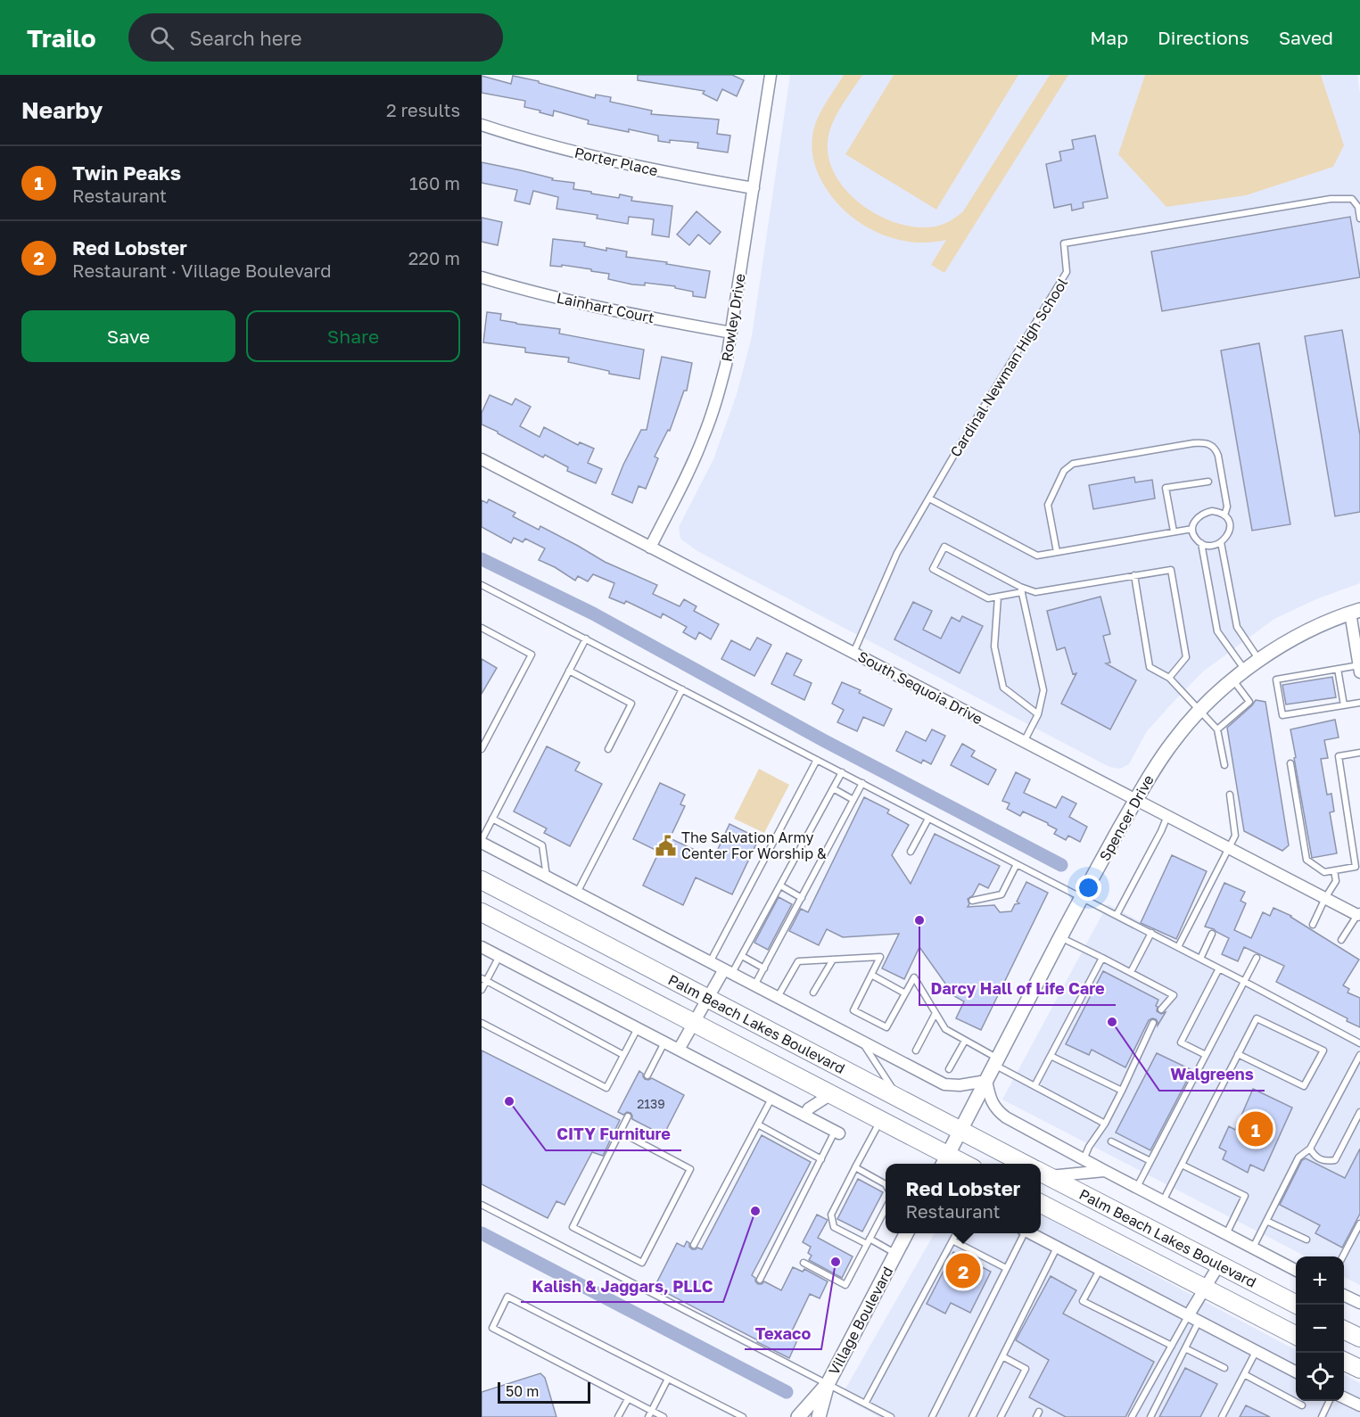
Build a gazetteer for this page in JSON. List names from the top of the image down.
{
  "streets": {
    "main road": ["Palm Beach Lakes Boulevard"],
    "street": [
      "Porter Place",
      "Lainhart Court",
      "Rowley Drive",
      "South Sequoia Drive",
      "Spencer Drive",
      "Village Boulevard"
    ],
    "lane": ["Cardinal Newman High School"]
  },
  "crossings": [
    ["Porter Place", "Rowley Drive"],
    ["Lainhart Court", "Rowley Drive"],
    ["Rowley Drive", "South Sequoia Drive"],
    ["Cardinal Newman High School", "South Sequoia Drive"],
    ["South Sequoia Drive", "Spencer Drive"],
    ["Spencer Drive", "Palm Beach Lakes Boulevard"]
  ],
  "places": {
    "public building": ["The Salvation Army Center For Worship &"],
    "other": [
      "Darcy Hall of Life Care",
      "Walgreens",
      "CITY Furniture",
      "Kalish & Jaggars, PLLC",
      "Texaco"
    ]
  },
  "house_numbers": ["2139"],
  "scale_bar": "50 m",
  "page": {
    "header": "Trailo",
    "search": "Search here",
    "nav": ["Map", "Directions", "Saved"],
    "heading": ["Nearby", "2 results"],
    "list": [
      {
        "mark": "1",
        "name": "Twin Peaks",
        "note": "Restaurant",
        "value": "160 m"
      },
      {
        "mark": "2",
        "name": "Red Lobster",
        "note": "Restaurant · Village Boulevard",
        "value": "220 m"
      }
    ],
    "buttons": ["Save", "Share"],
    "pins": ["1", "2"],
    "popup": ["Red Lobster", "Restaurant"],
    "map_buttons": ["+", "−"],
    "scale": "50 m"
  }
}
